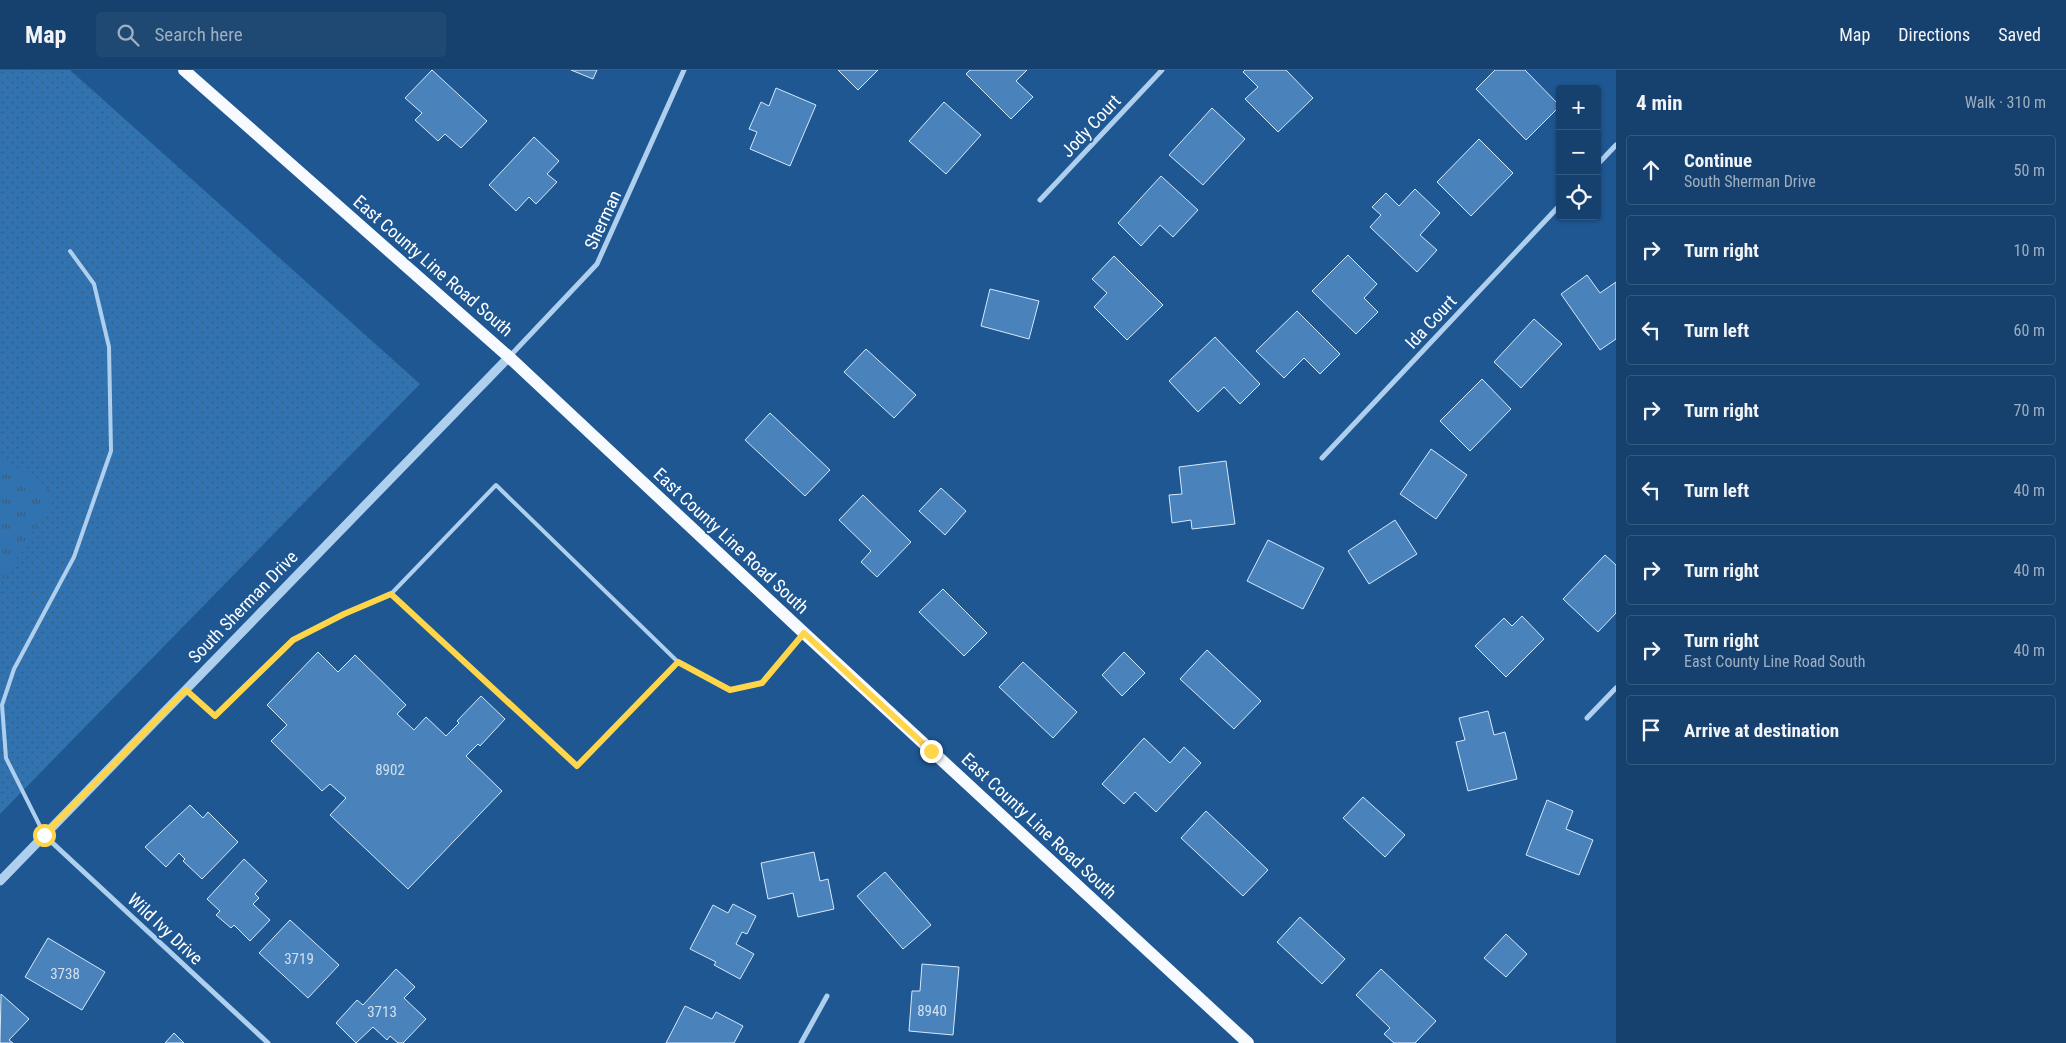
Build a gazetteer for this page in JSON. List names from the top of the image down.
{
  "streets": {
    "main road": ["East County Line Road South"],
    "street": [
      "Jody Court",
      "Sherman",
      "Ida Court",
      "South Sherman Drive",
      "Wild Ivy Drive"
    ]
  },
  "crossings": [
    ["Sherman", "East County Line Road South"],
    ["Sherman", "South Sherman Drive"],
    ["East County Line Road South", "South Sherman Drive"],
    ["South Sherman Drive", "Wild Ivy Drive"]
  ],
  "house_numbers": [
    "8902",
    "3719",
    "3738",
    "8940",
    "3713"
  ],
  "page": {
    "header": "Map",
    "search": "Search here",
    "nav": ["Map", "Directions", "Saved"],
    "heading": ["4 min", "Walk · 310 m"],
    "map_buttons": ["+", "−"],
    "list": [
      ["Continue", "South Sherman Drive", "50 m"],
      ["Turn right", "10 m"],
      ["Turn left", "60 m"],
      ["Turn right", "70 m"],
      ["Turn left", "40 m"],
      ["Turn right", "40 m"],
      ["Turn right", "East County Line Road South", "40 m"],
      "Arrive at destination"
    ]
  }
}
